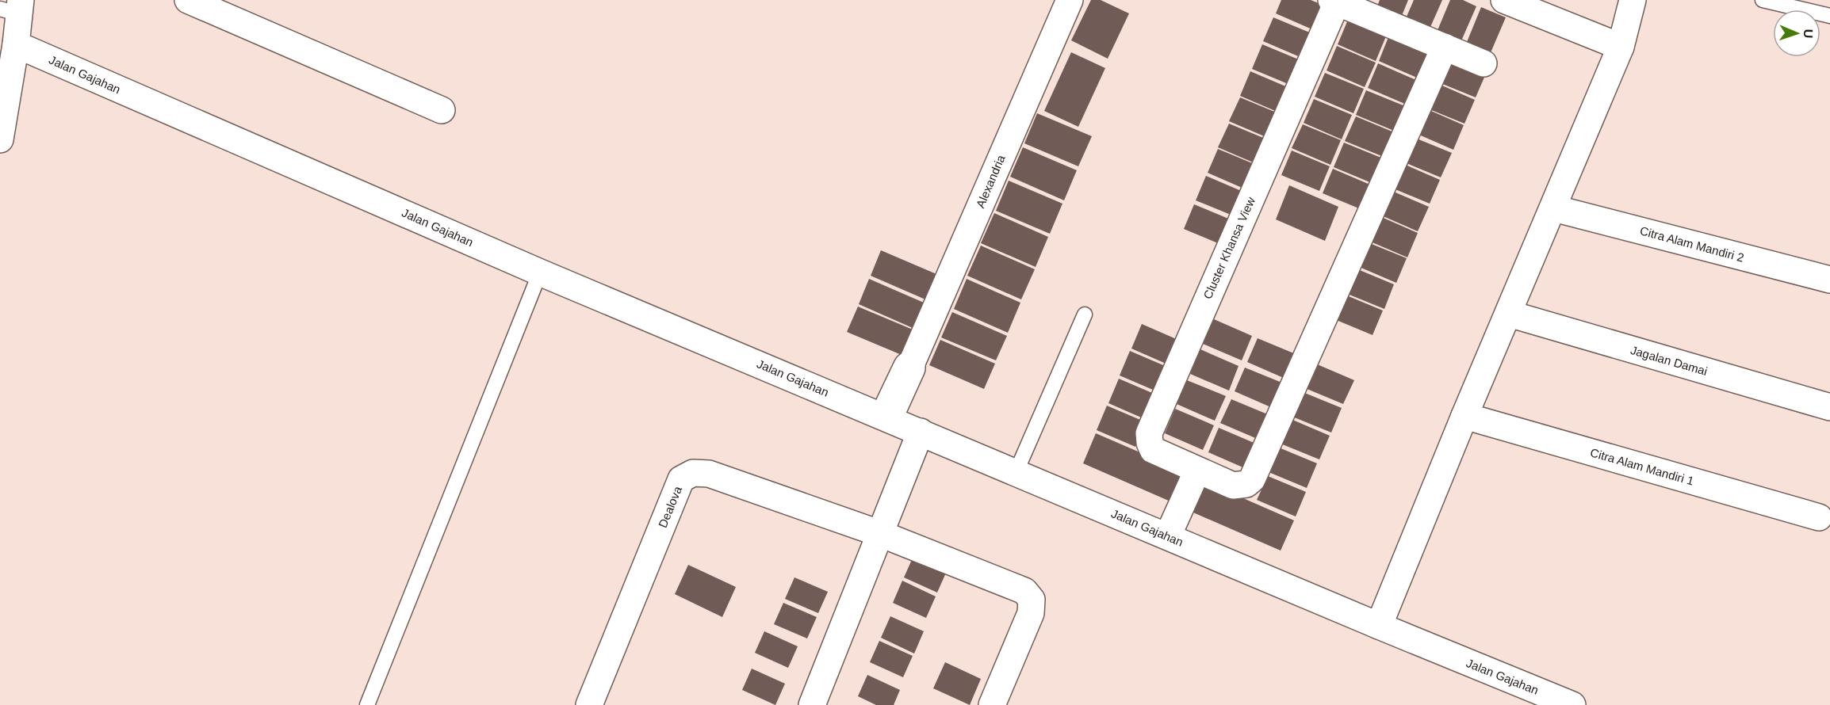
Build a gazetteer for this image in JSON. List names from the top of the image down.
{
  "streets": {
    "street": [
      "Jalan Gajahan",
      "Alexandria",
      "Citra Alam Mandiri 2",
      "Cluster Khansa View",
      "Jagalan Damai",
      "Citra Alam Mandiri 1",
      "Dealova"
    ]
  },
  "crossings": [
    ["Jalan Gajahan", "Alexandria"]
  ],
  "north": "right"
}
